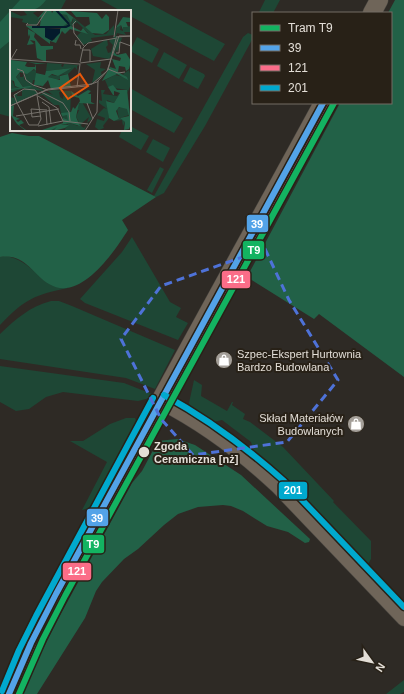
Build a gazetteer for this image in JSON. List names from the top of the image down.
{
  "places": {
    "shop": ["Szpec-Ekspert Hurtownia Bardzo Budowlana", "Skład Materiałów Budowlanych"],
    "other": ["Zgoda Ceramiczna [nż]"]
  },
  "lines": [
    "tram line T9",
    "transit line 39",
    "transit line 121",
    "transit line 201"
  ],
  "legend": [
    "Tram T9",
    "39",
    "121",
    "201"
  ],
  "north": "bottom right"
}
